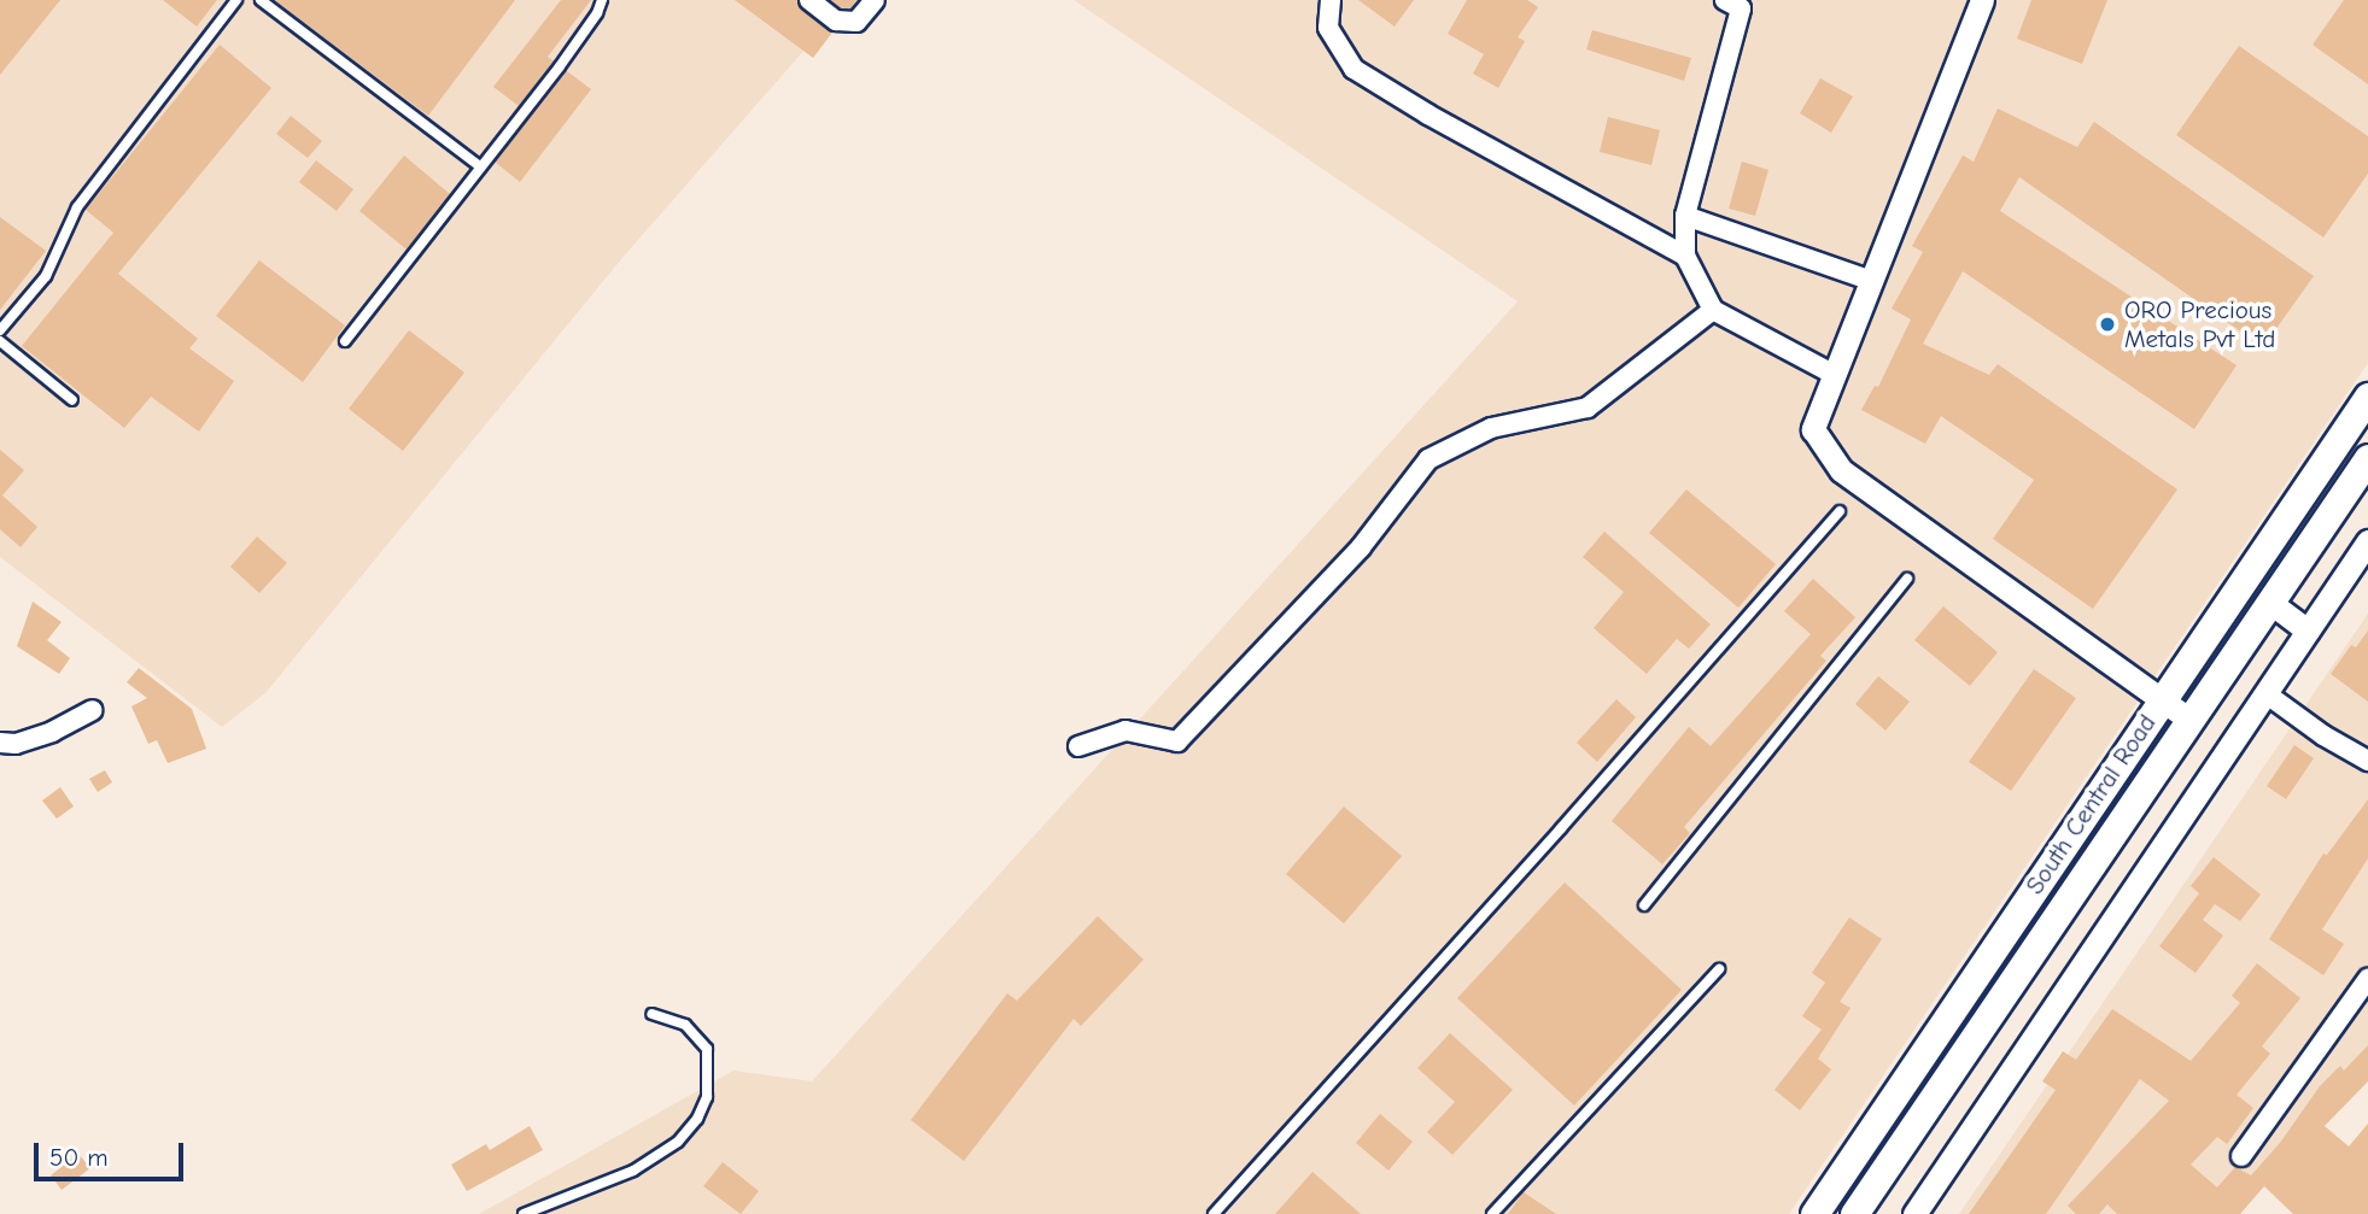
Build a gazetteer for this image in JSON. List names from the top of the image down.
{
  "streets": {
    "main road": ["South Central Road"]
  },
  "places": ["ORO Precious Metals Pvt Ltd"],
  "scale_bar": "50 m"
}
